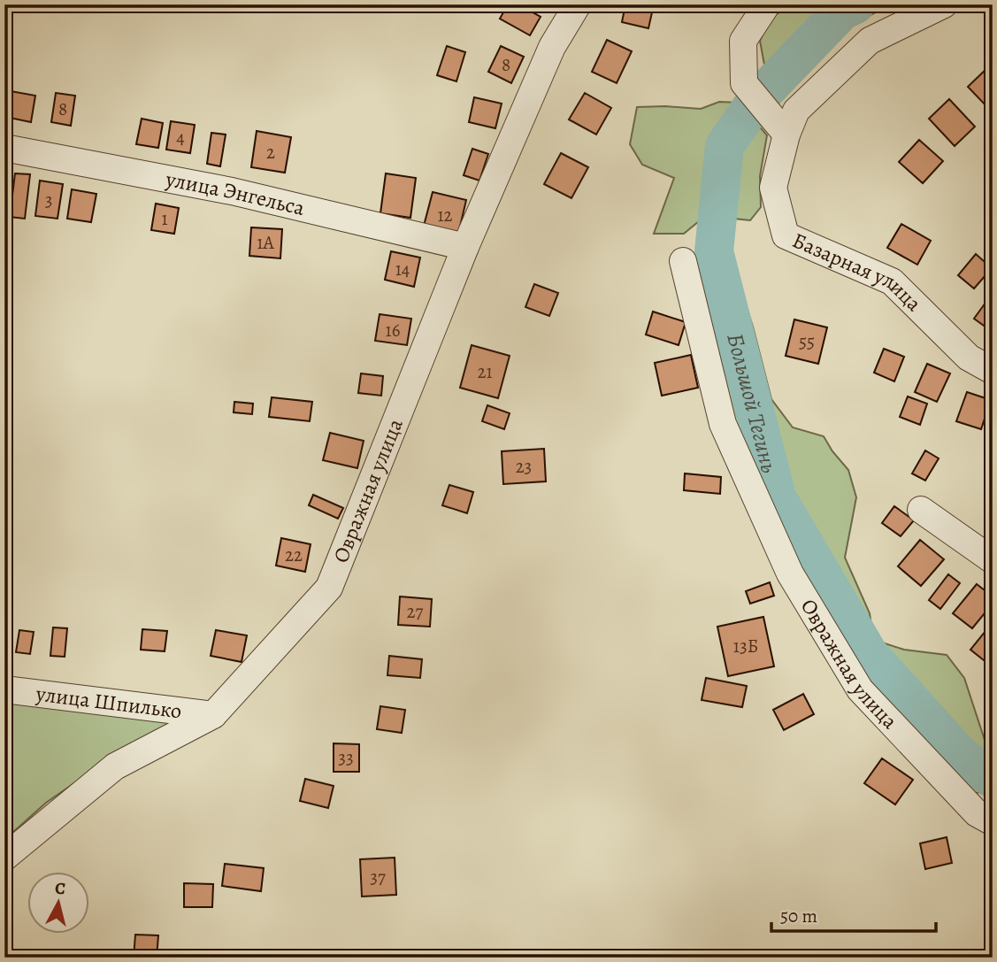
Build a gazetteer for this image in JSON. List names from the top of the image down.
{
  "streets": {
    "street": [
      "улица Энгельса",
      "Базарная улица",
      "Овражная улица",
      "улица Шпилько"
    ]
  },
  "crossings": [
    ["улица Энгельса", "Овражная улица"],
    ["Овражная улица", "улица Шпилько"]
  ],
  "water": ["Большой Тегинь"],
  "house_numbers": [
    "8",
    "8",
    "4",
    "2",
    "3",
    "12",
    "1",
    "1А",
    "14",
    "16",
    "55",
    "21",
    "23",
    "22",
    "27",
    "13Б",
    "33",
    "37"
  ],
  "scale_bar": "50 m",
  "north": "top"
}
